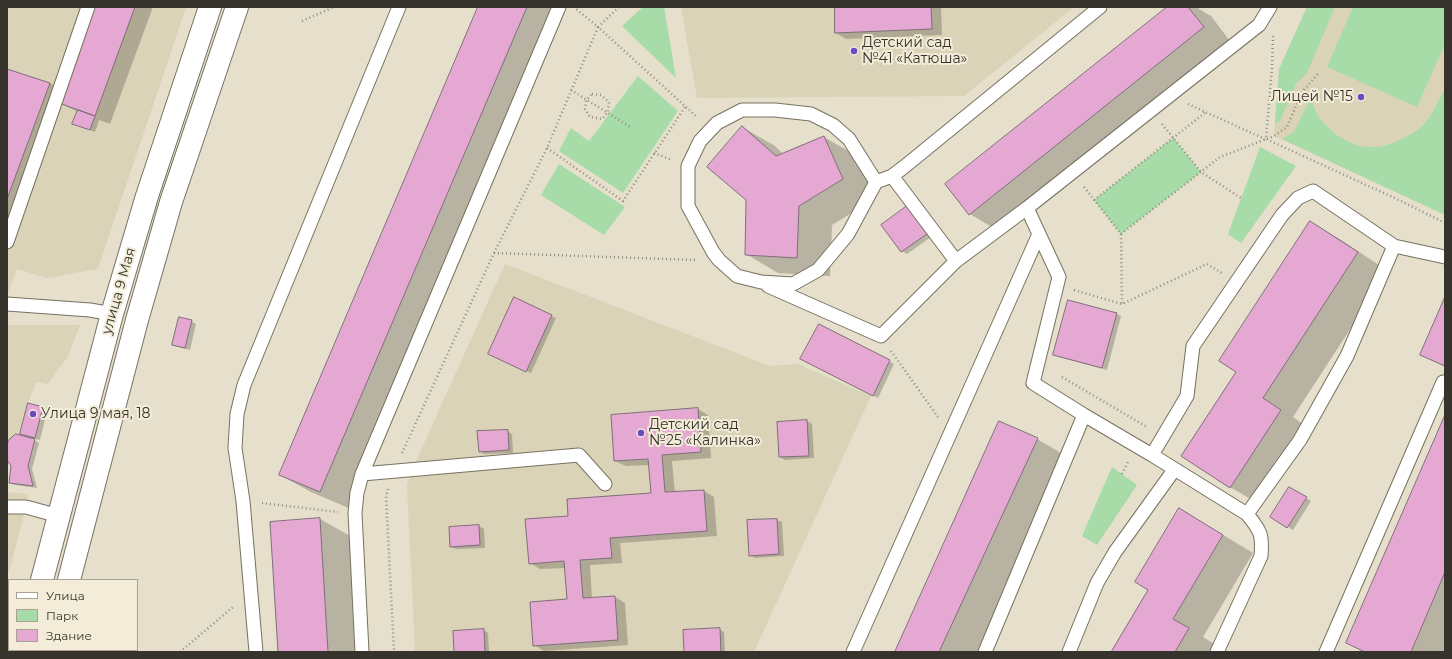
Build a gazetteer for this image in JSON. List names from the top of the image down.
{
  "streets": {
    "main road": ["улица 9 Мая"]
  },
  "places": [
    "Детский сад №41 «Катюша»",
    "Лицей №15",
    "Улица 9 мая, 18",
    "Детский сад №25 «Калинка»"
  ],
  "legend": ["Улица", "Парк", "Здание"]
}
